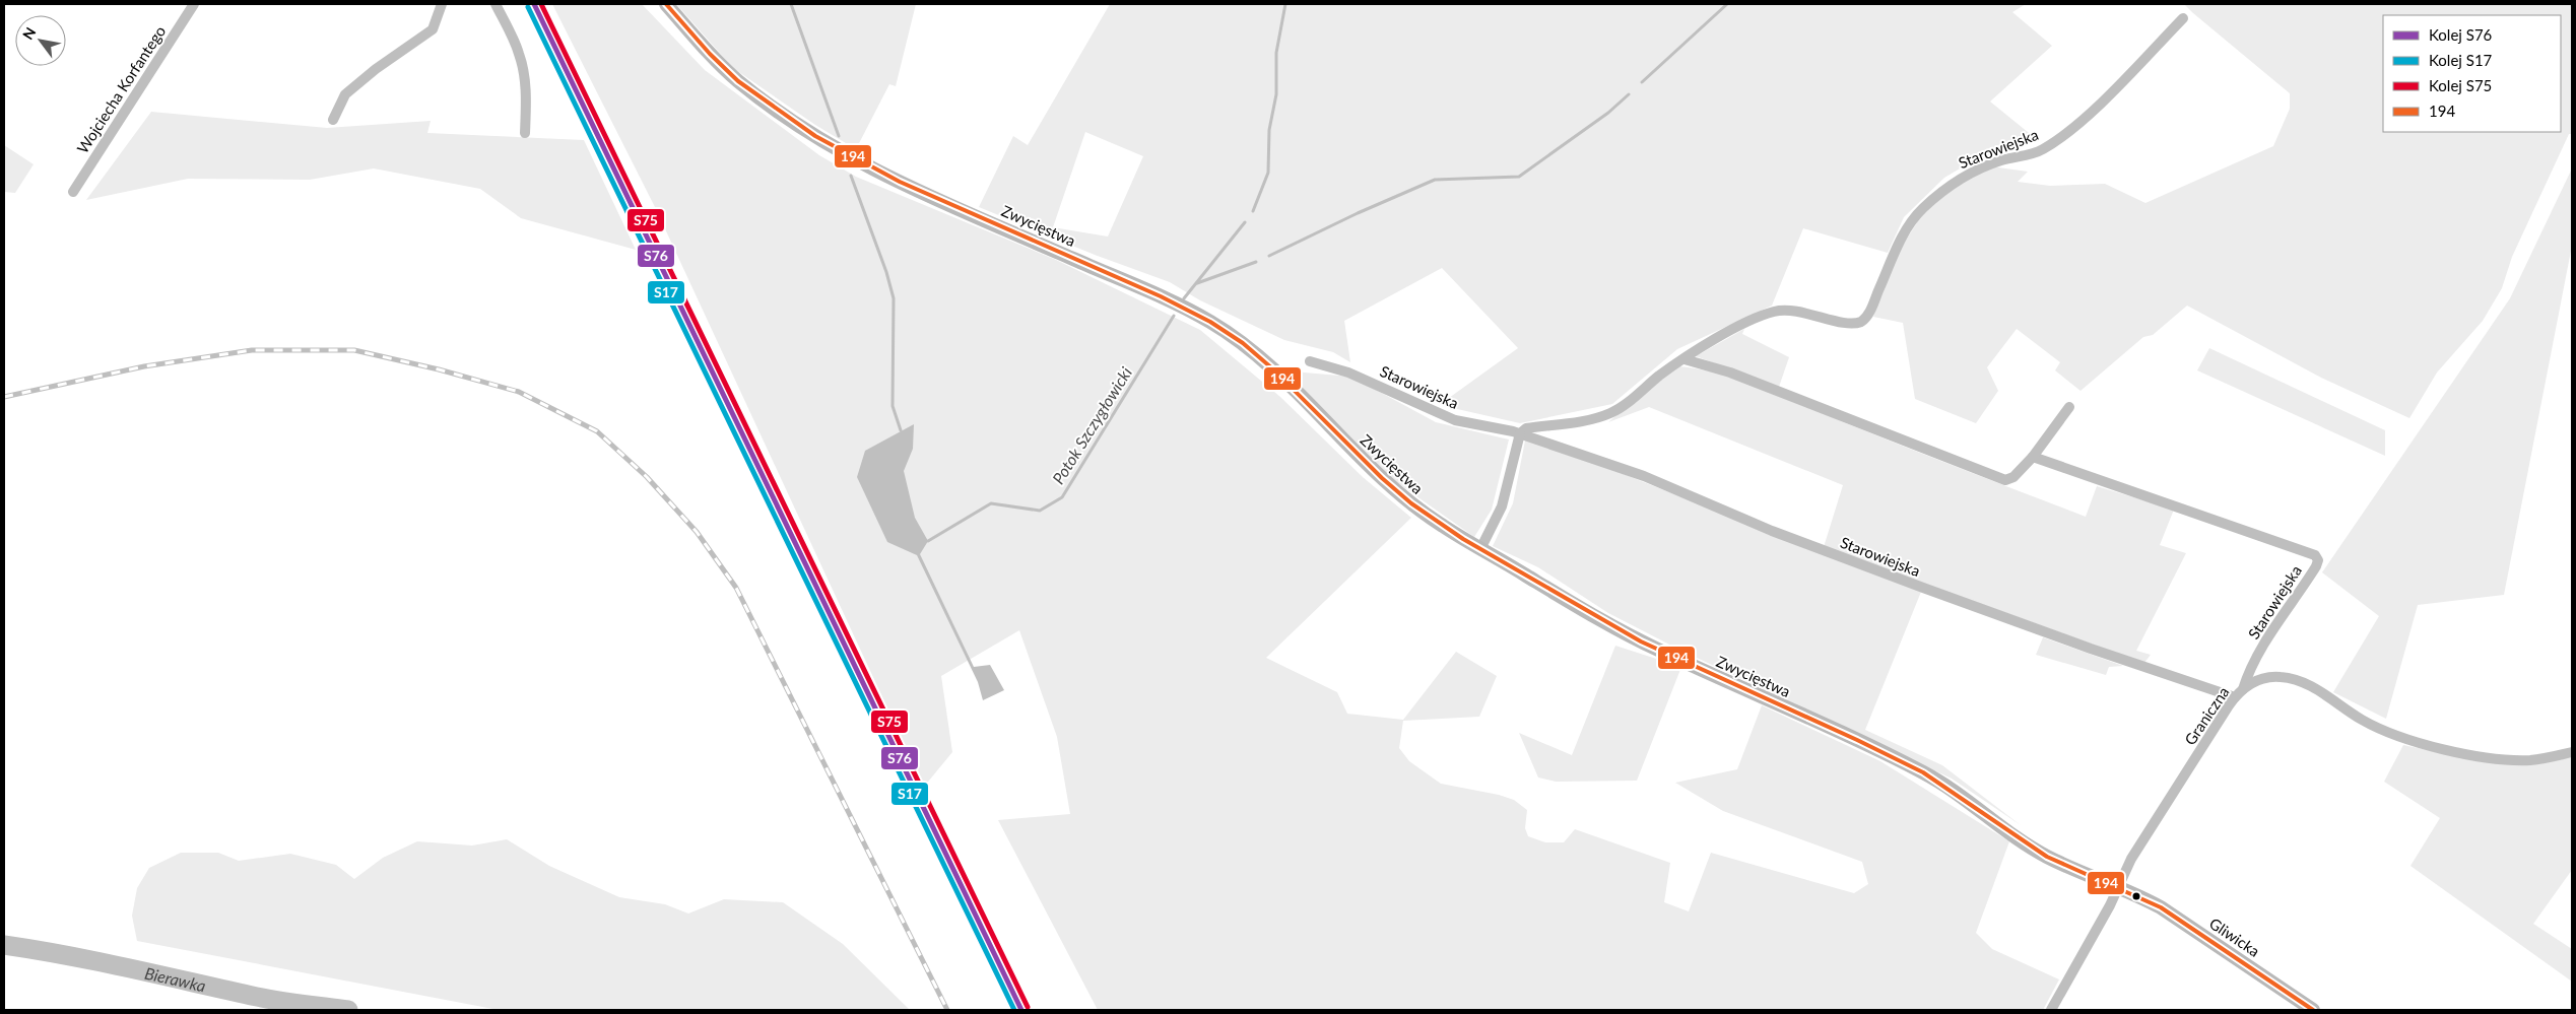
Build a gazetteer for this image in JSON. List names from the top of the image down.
{
  "streets": {
    "main road": ["Zwycięstwa", "Gliwicka"],
    "street": ["Wojciecha Korfantego", "Starowiejska", "Graniczna"]
  },
  "crossings": [
    ["Starowiejska", "Graniczna"],
    ["Zwycięstwa", "Graniczna"],
    ["Zwycięstwa", "Gliwicka"]
  ],
  "water": ["Potok Szczygłowicki", "Bierawka"],
  "lines": [
    "rail line S76",
    "rail line S75",
    "transit line 194",
    "rail line S17"
  ],
  "legend": [
    "Kolej S76",
    "Kolej S17",
    "Kolej S75",
    "194"
  ],
  "north": "top left"
}
